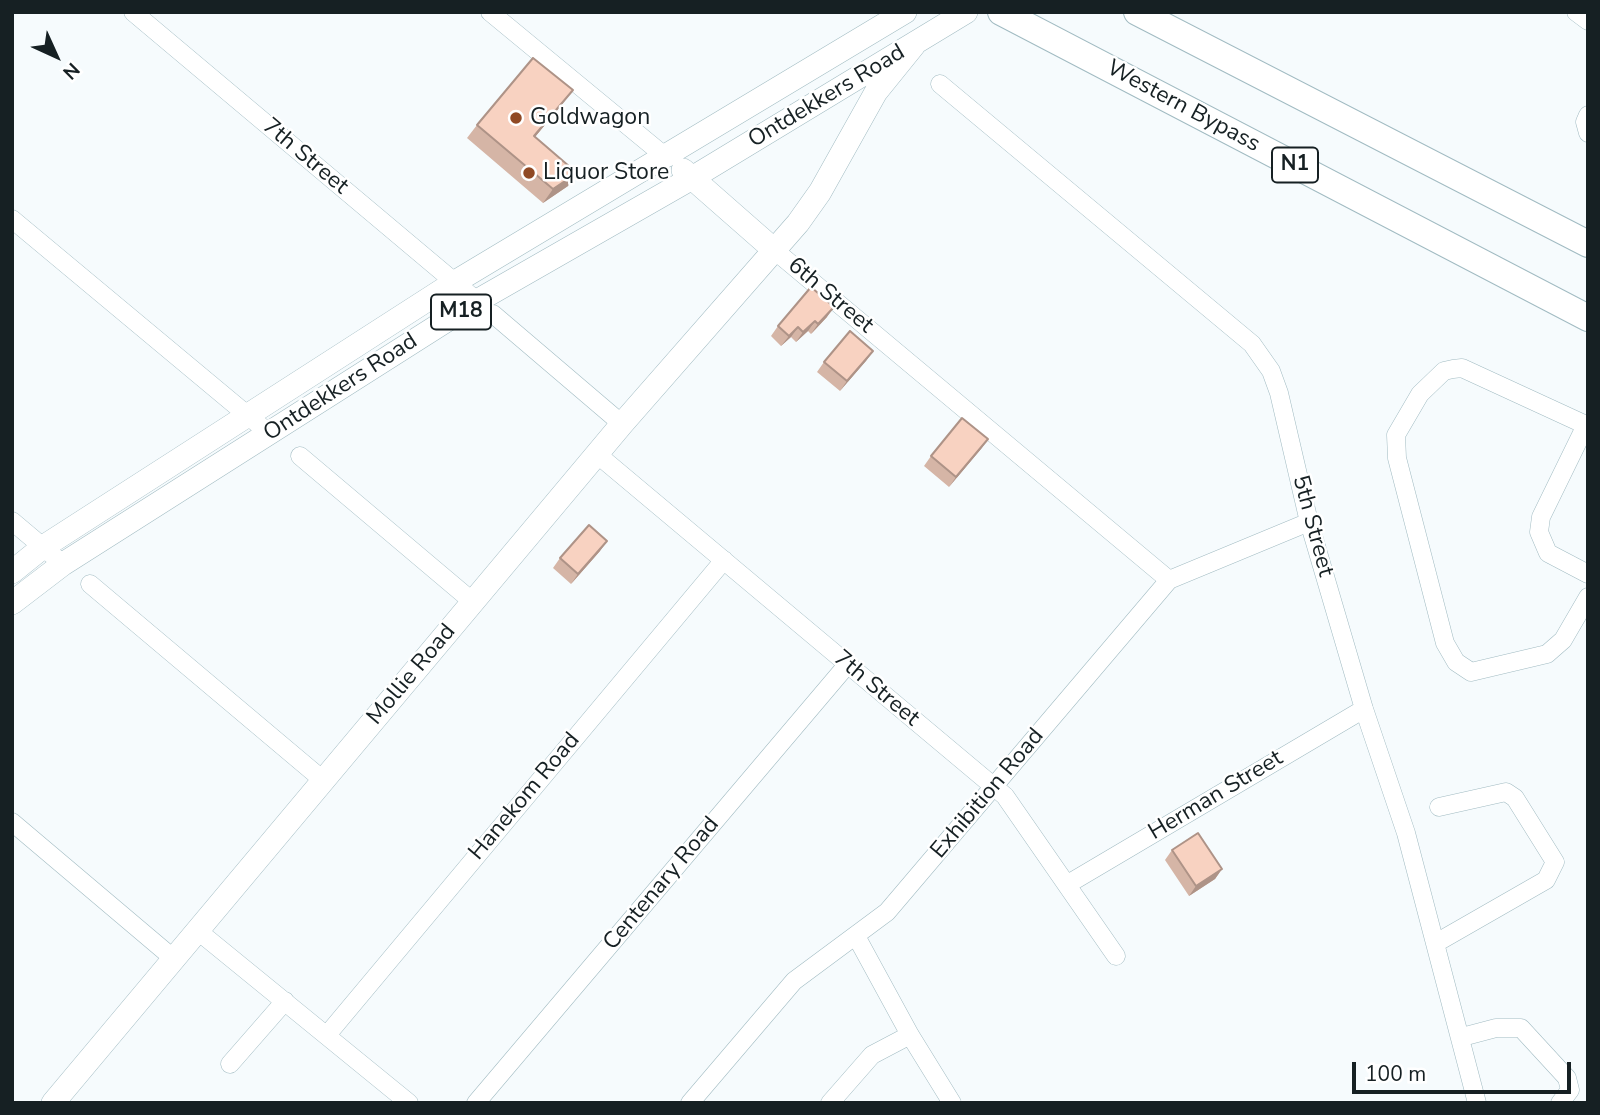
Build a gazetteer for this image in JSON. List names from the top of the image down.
{
  "streets": {
    "highway": ["Western Bypass", "N1"],
    "main road": [
      "Ontdekkers Road",
      "6th Street",
      "M18",
      "Mollie Road"
    ],
    "street": [
      "7th Street",
      "5th Street",
      "Exhibition Road",
      "Herman Street",
      "Hanekom Road",
      "Centenary Road"
    ]
  },
  "crossings": [
    ["Ontdekkers Road", "7th Street"],
    ["Ontdekkers Road", "6th Street"],
    ["Ontdekkers Road", "Mollie Road"],
    ["7th Street", "Mollie Road"],
    ["7th Street", "Exhibition Road"],
    ["7th Street", "Herman Street"],
    ["7th Street", "Hanekom Road"],
    ["7th Street", "Centenary Road"],
    ["6th Street", "Mollie Road"],
    ["6th Street", "Exhibition Road"],
    ["5th Street", "Exhibition Road"],
    ["5th Street", "Herman Street"]
  ],
  "places": ["Goldwagon", "Liquor Store"],
  "scale_bar": "100 m",
  "north": "bottom right"
}
